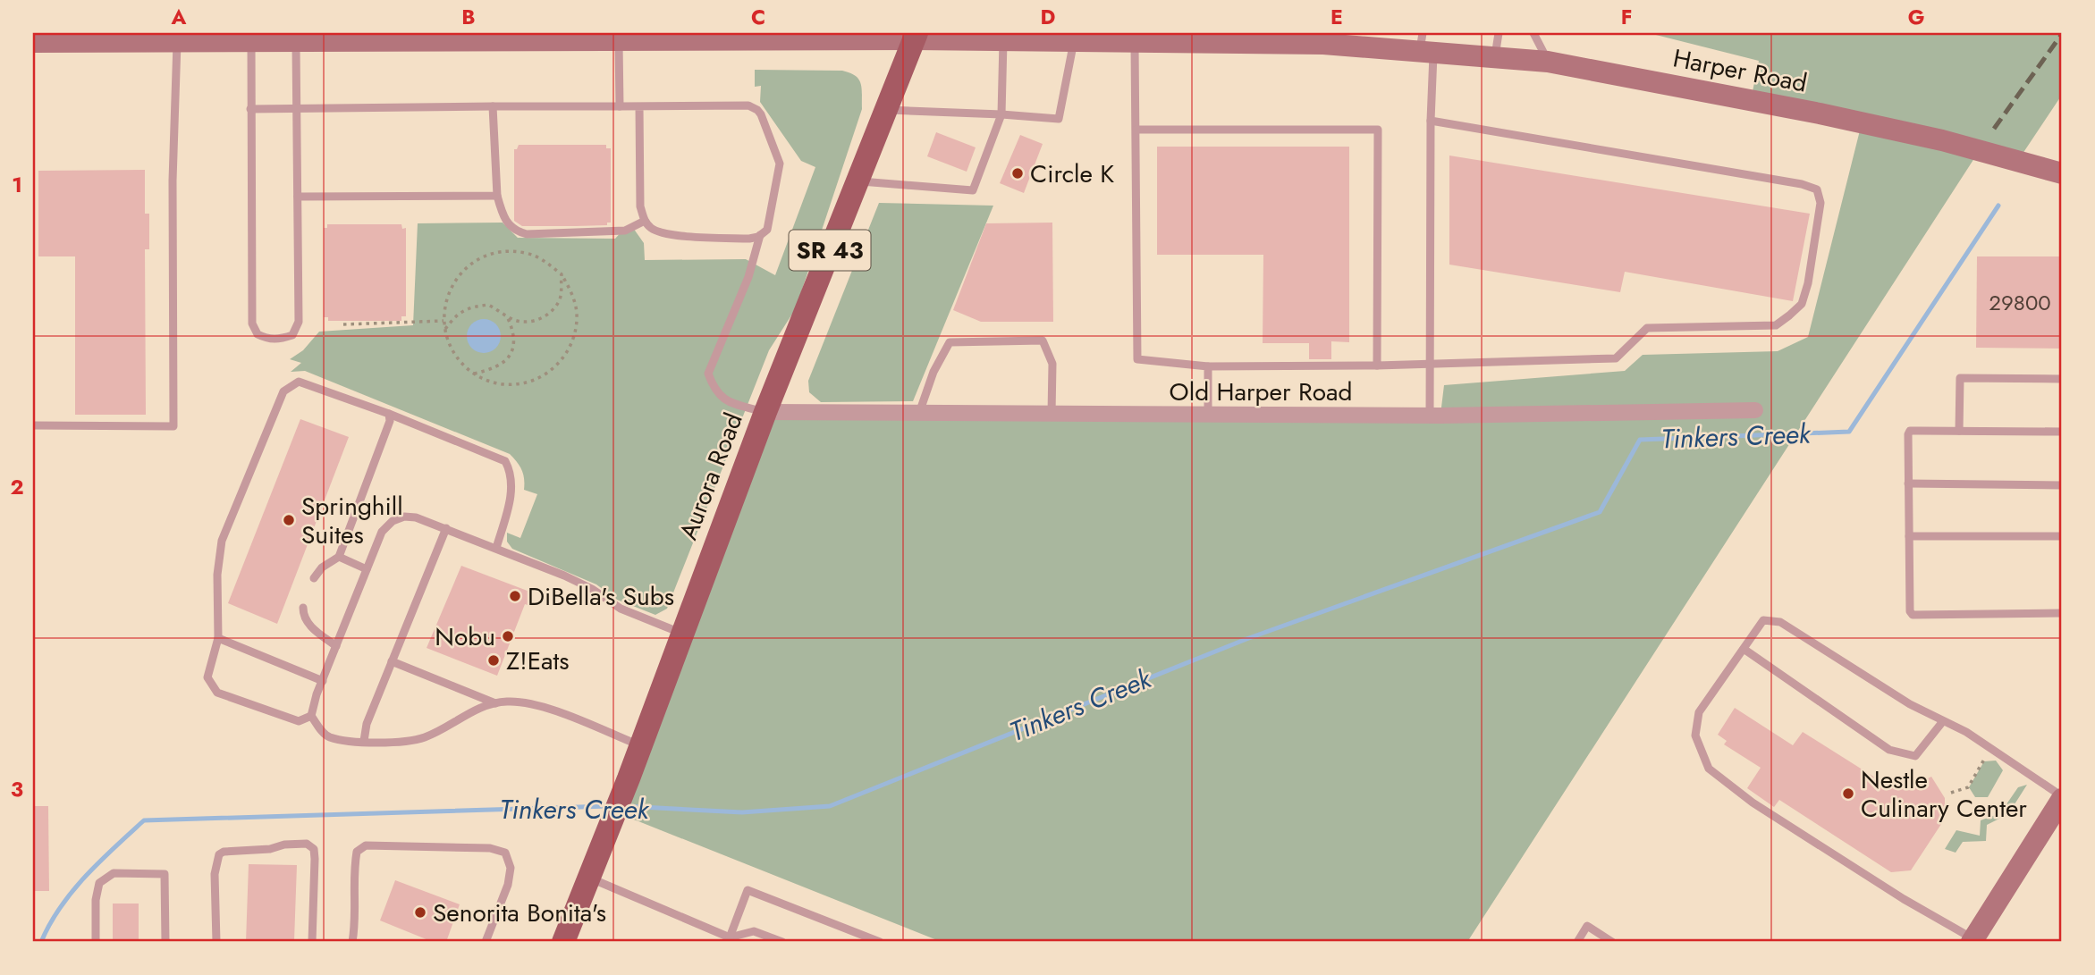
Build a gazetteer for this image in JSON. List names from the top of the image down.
{
  "streets": {
    "main road": ["SR 43", "Aurora Road"],
    "street": ["Harper Road", "Old Harper Road"]
  },
  "crossings": [
    ["Harper Road", "Aurora Road"],
    ["Old Harper Road", "Aurora Road"]
  ],
  "water": ["Tinkers Creek"],
  "places": [
    "Circle K",
    "Springhill Suites",
    "DiBella's Subs",
    "Nobu",
    "Z!Eats",
    "Nestle Culinary Center",
    "Senorita Bonita's"
  ],
  "house_numbers": ["29800"],
  "grid": {
    "columns": [
      "A",
      "B",
      "C",
      "D",
      "E",
      "F",
      "G"
    ],
    "rows": ["1", "2", "3"]
  }
}
